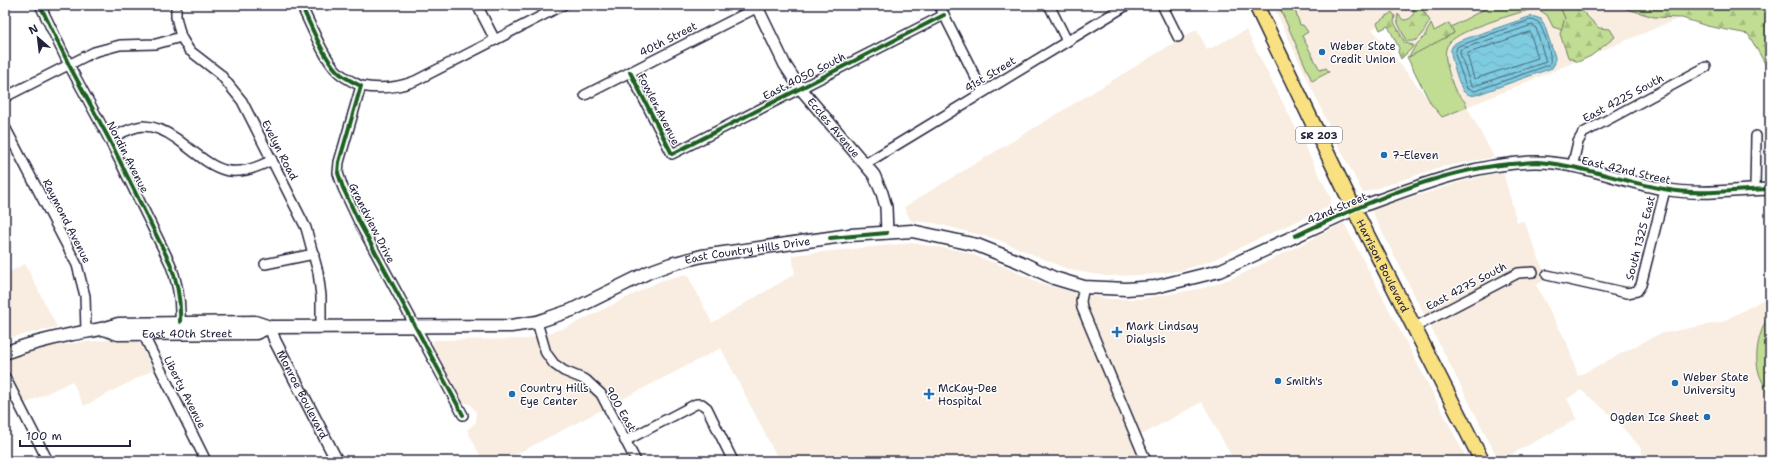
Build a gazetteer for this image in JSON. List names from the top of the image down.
{
  "streets": {
    "main road": [
      "SR 203",
      "42nd Street",
      "East Country Hills Drive",
      "Harrison Boulevard",
      "East 40th Street"
    ],
    "street": [
      "40th Street",
      "41st Street",
      "East 4050 South",
      "East 4225 South",
      "Fowler Avenue",
      "Eccles Avenue",
      "Evelyn Road",
      "Nordin Avenue",
      "East 42nd Street",
      "Raymond Avenue",
      "Grandview Drive",
      "South 1325 East",
      "East 4275 South",
      "Liberty Avenue",
      "Monroe Boulevard",
      "900 East"
    ]
  },
  "crossings": [
    ["40th Street", "Fowler Avenue"],
    ["40th Street", "Eccles Avenue"],
    ["41st Street", "Eccles Avenue"],
    ["East 4050 South", "Fowler Avenue"],
    ["East 4050 South", "Eccles Avenue"],
    ["East 4225 South", "East 42nd Street"],
    ["Eccles Avenue", "East Country Hills Drive"],
    ["Evelyn Road", "East 40th Street"],
    ["Nordin Avenue", "East 40th Street"],
    ["East 42nd Street", "42nd Street"],
    ["East 42nd Street", "South 1325 East"],
    ["42nd Street", "East Country Hills Drive"],
    ["42nd Street", "Harrison Boulevard"],
    ["Raymond Avenue", "East 40th Street"],
    ["Grandview Drive", "East Country Hills Drive"],
    ["Grandview Drive", "East 40th Street"],
    ["East Country Hills Drive", "East 40th Street"],
    ["East Country Hills Drive", "900 East"],
    ["Harrison Boulevard", "East 4275 South"],
    ["East 40th Street", "Liberty Avenue"],
    ["East 40th Street", "Monroe Boulevard"]
  ],
  "places": {
    "other": [
      "Weber State Credit Union",
      "7-Eleven",
      "Smith's",
      "Weber State University",
      "Country Hills Eye Center",
      "Ogden Ice Sheet"
    ],
    "health": ["Mark Lindsay Dialysis", "McKay-Dee Hospital"]
  },
  "scale_bar": "100 m",
  "north": "top left"
}
